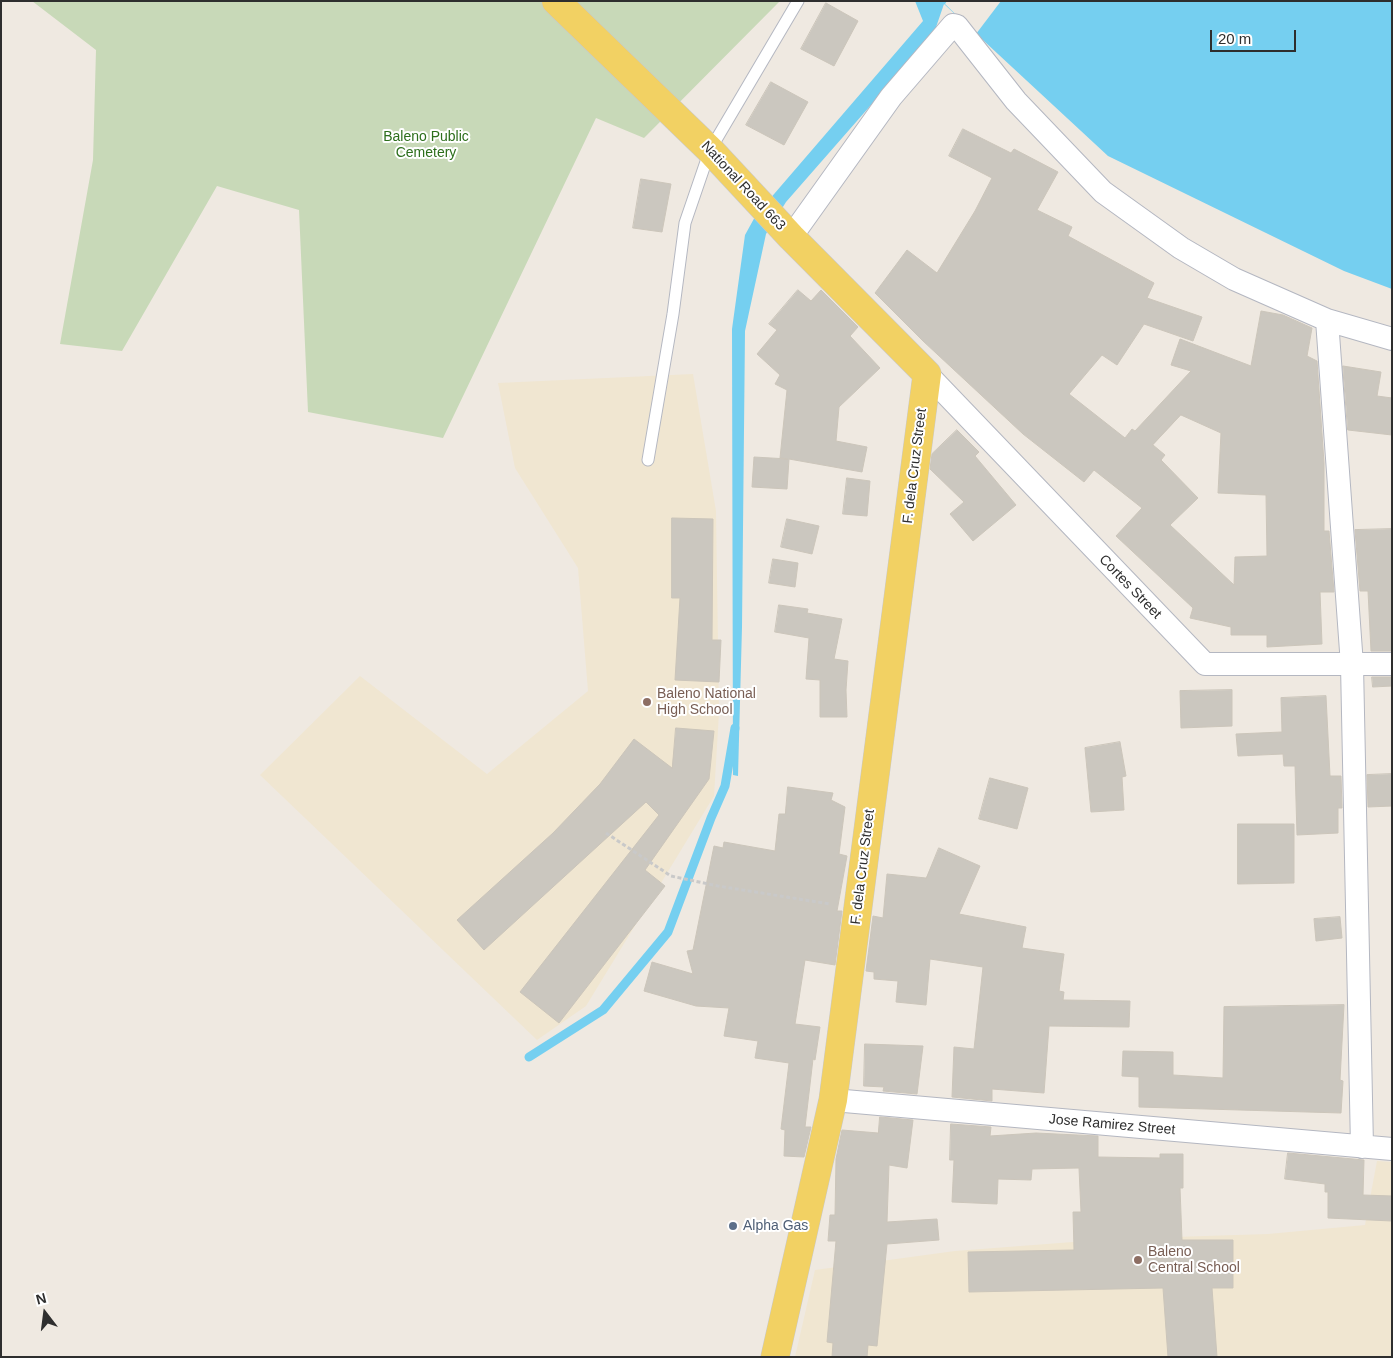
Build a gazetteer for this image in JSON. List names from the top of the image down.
{
  "streets": {
    "main road": ["National Road 663", "F. dela Cruz Street"],
    "street": ["Cortes Street", "Jose Ramirez Street"]
  },
  "crossings": [
    ["National Road 663", "F. dela Cruz Street"],
    ["National Road 663", "Cortes Street"],
    ["F. dela Cruz Street", "Cortes Street"],
    ["F. dela Cruz Street", "Jose Ramirez Street"]
  ],
  "parks": ["Baleno Public Cemetery"],
  "places": ["Baleno National High School", "Alpha Gas", "Baleno Central School"],
  "scale_bar": "20 m",
  "north": "top"
}
